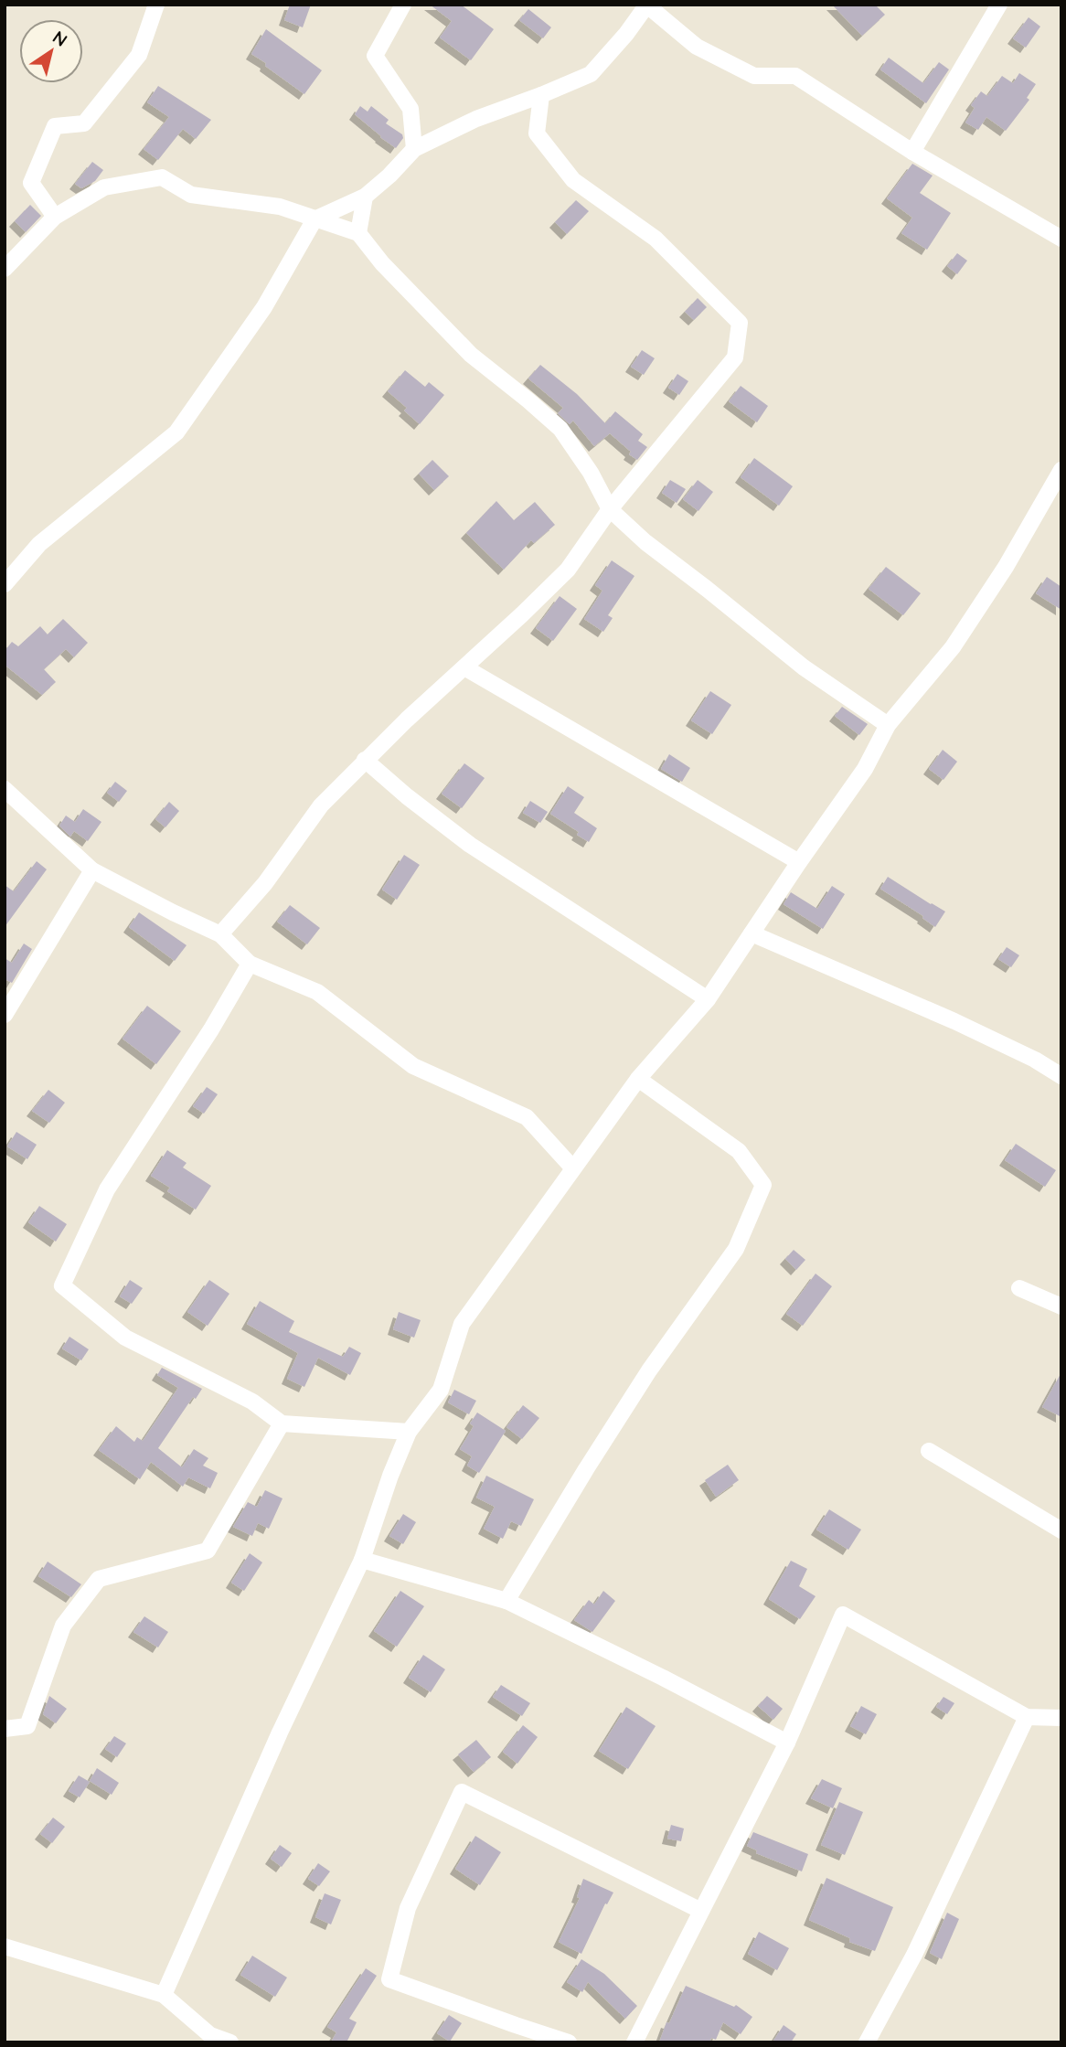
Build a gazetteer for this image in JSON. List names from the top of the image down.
{
  "north": "top right"
}
